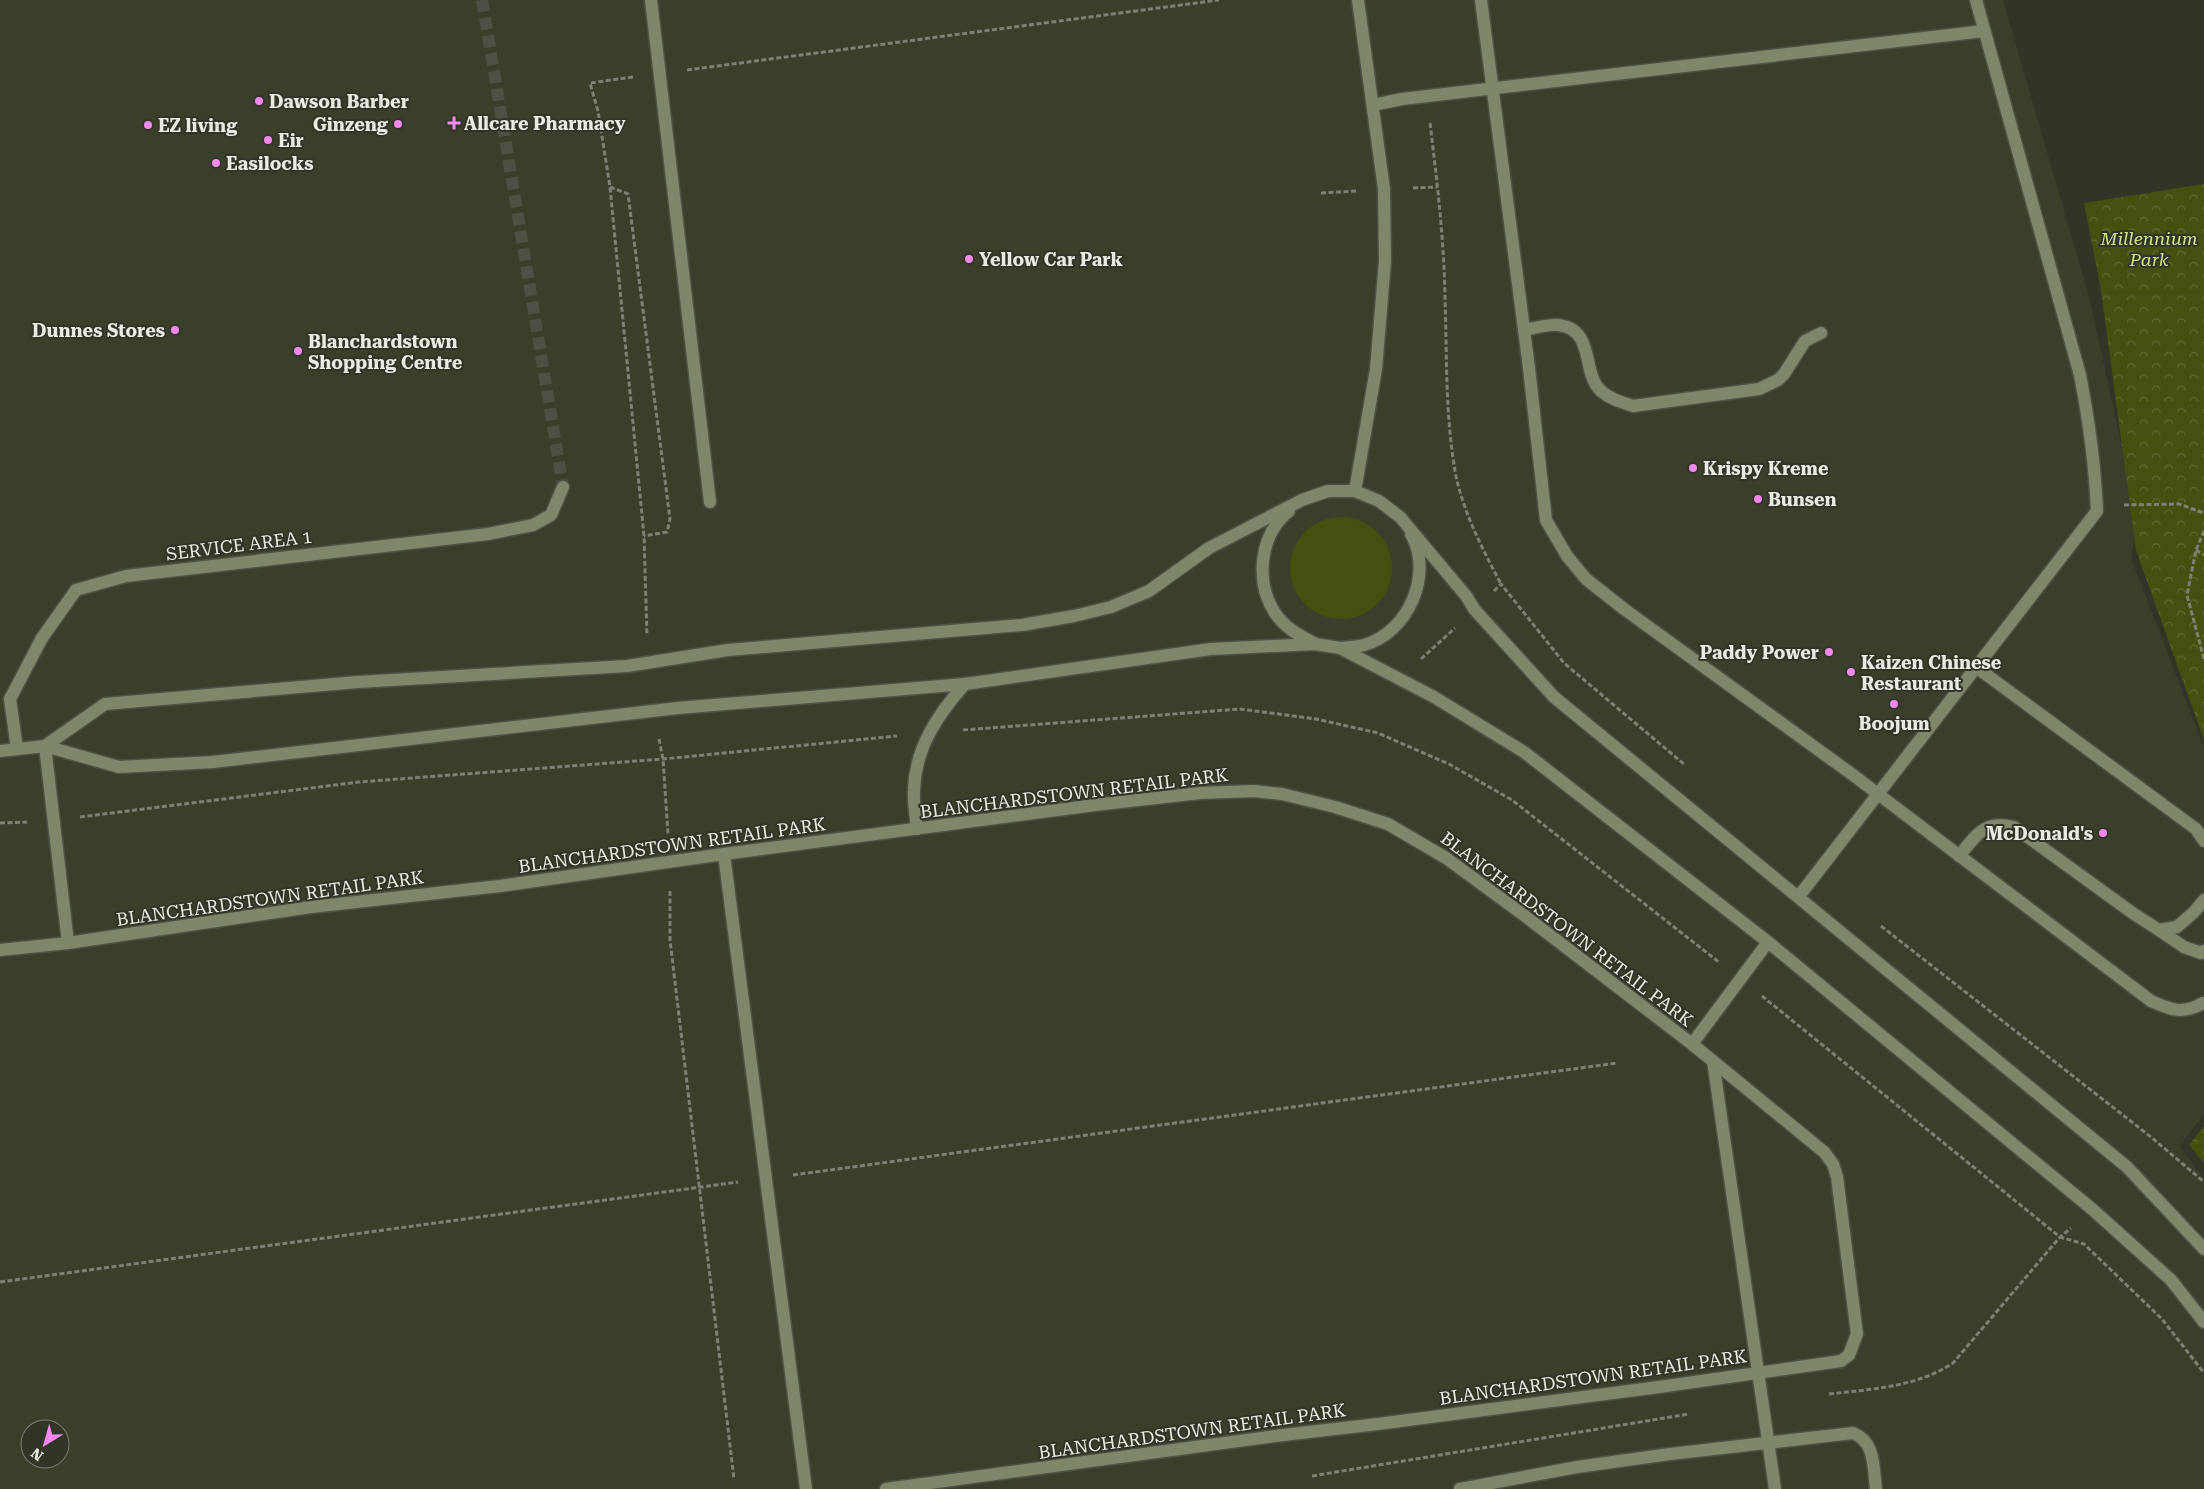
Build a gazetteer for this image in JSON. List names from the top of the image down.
{
  "streets": {
    "street": ["SERVICE AREA 1", "BLANCHARDSTOWN RETAIL PARK"]
  },
  "parks": ["Millennium Park"],
  "places": {
    "other": [
      "Dawson Barber",
      "Ginzeng",
      "EZ living",
      "Eir",
      "Easilocks",
      "Yellow Car Park",
      "Dunnes Stores",
      "Blanchardstown Shopping Centre",
      "Krispy Kreme",
      "Bunsen",
      "Paddy Power",
      "Kaizen Chinese Restaurant",
      "Boojum",
      "McDonald's"
    ],
    "health": ["Allcare Pharmacy"]
  },
  "north": "bottom left"
}
